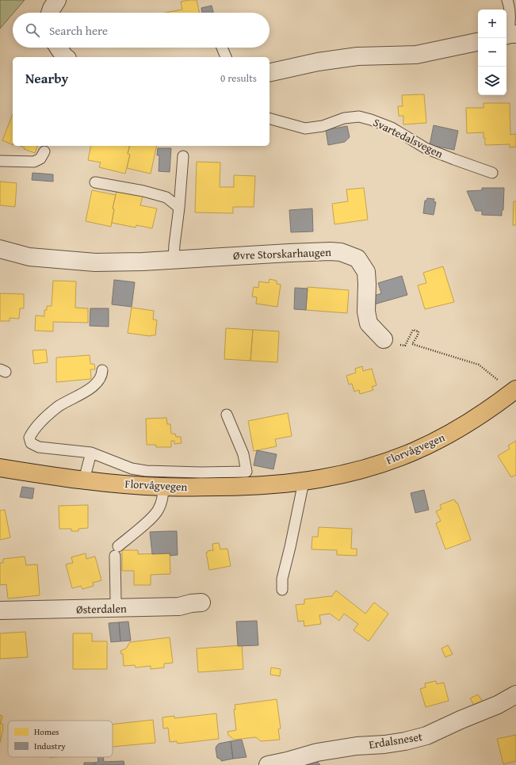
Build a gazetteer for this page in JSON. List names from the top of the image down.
{
  "streets": {
    "main road": ["Florvågvegen"],
    "street": ["Øvre Storskarhaugen", "Østerdalen", "Erdalsneset"],
    "lane": ["Svartedalsvegen"]
  },
  "legend": ["Homes", "Industry"],
  "page": {
    "map_buttons": ["+", "−"],
    "search": "Search here",
    "heading": ["Nearby", "0 results"]
  }
}
